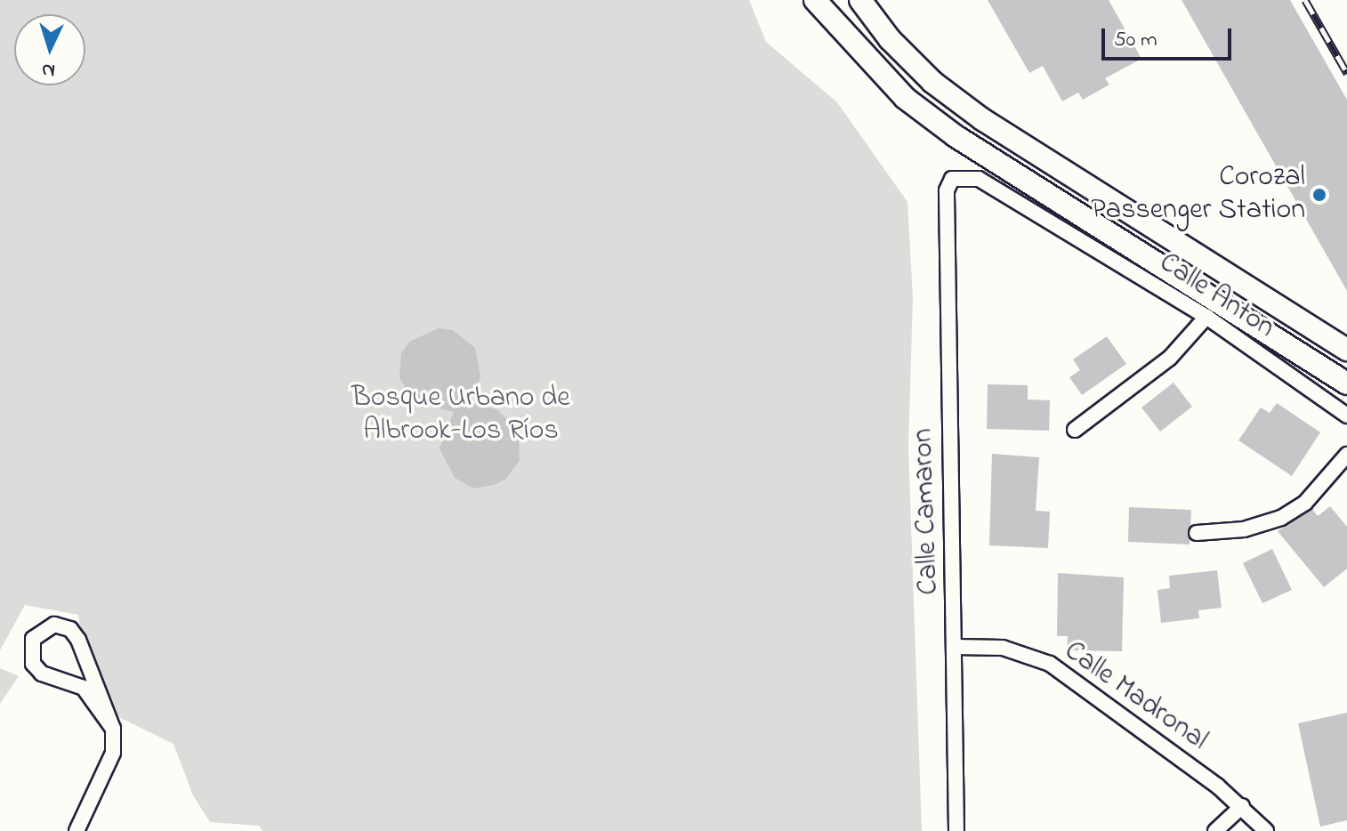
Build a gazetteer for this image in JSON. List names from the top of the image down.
{
  "streets": {
    "street": ["Calle Anton", "Calle Camaron", "Calle Madronal"]
  },
  "crossings": [
    ["Calle Anton", "Calle Camaron"],
    ["Calle Camaron", "Calle Madronal"]
  ],
  "parks": ["Bosque Urbano de Albrook-Los Ríos"],
  "places": ["Corozal Passenger Station"],
  "scale_bar": "50 m",
  "north": "bottom"
}
